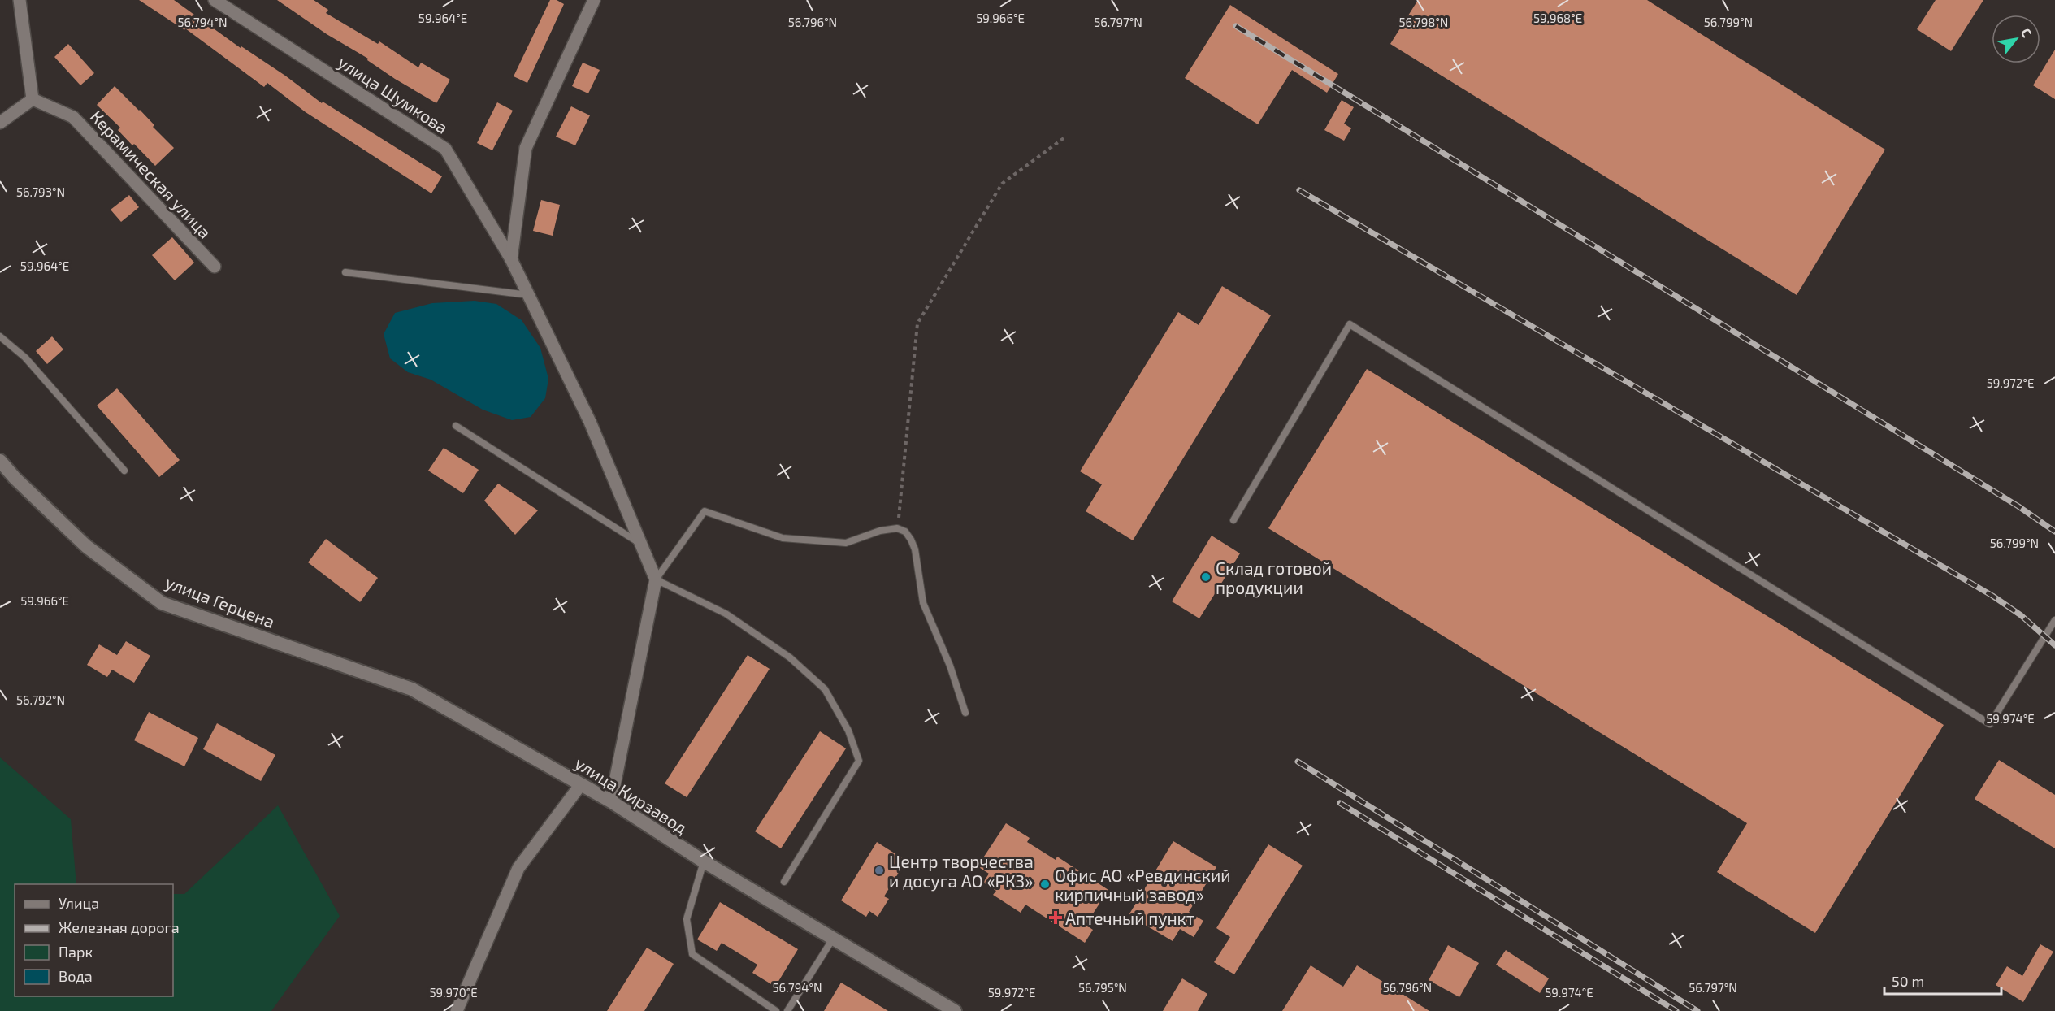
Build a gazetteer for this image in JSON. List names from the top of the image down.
{
  "streets": {
    "street": [
      "улица Шумкова",
      "Керамическая улица",
      "улица Герцена",
      "улица Кирзавод"
    ]
  },
  "crossings": [
    ["улица Герцена", "улица Кирзавод"]
  ],
  "places": {
    "other": ["Склад готовой продукции", "Центр творчества и досуга АО «РКЗ»", "Офис АО «Ревдинский кирпичный завод»"],
    "health": ["Аптечный пункт"]
  },
  "legend": [
    "Улица",
    "Железная дорога",
    "Парк",
    "Вода"
  ],
  "scale_bar": "50 m",
  "north": "top right",
  "coordinates": [
    "59.964°E",
    "59.966°E",
    "59.968°E",
    "56.794°N",
    "56.796°N",
    "56.797°N",
    "56.798°N",
    "56.799°N",
    "56.793°N",
    "59.972°E",
    "56.792°N",
    "59.974°E",
    "56.795°N",
    "59.970°E"
  ]
}
